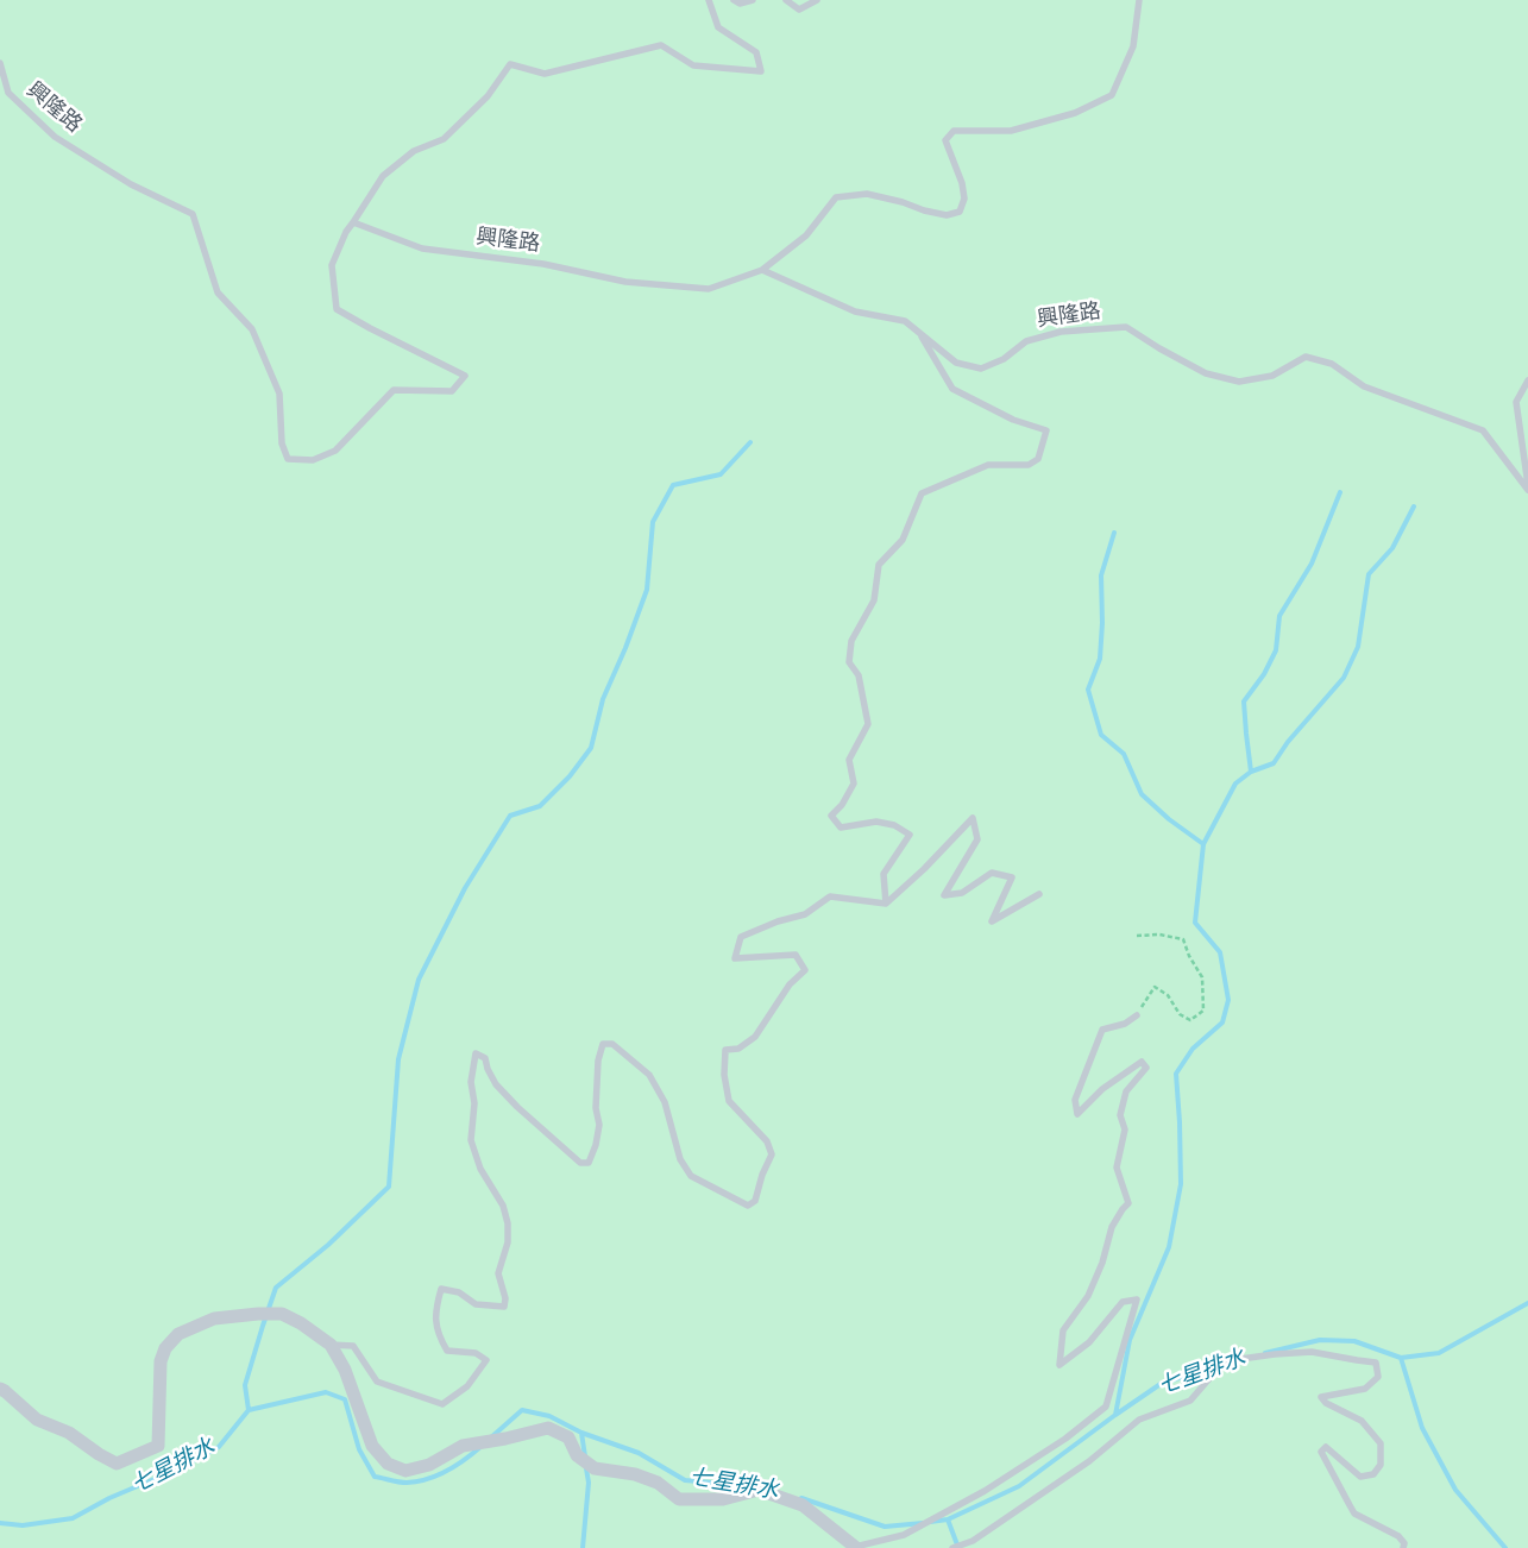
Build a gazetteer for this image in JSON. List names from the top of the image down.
{
  "streets": {
    "lane": ["興隆路"]
  },
  "water": ["七星排水"]
}
